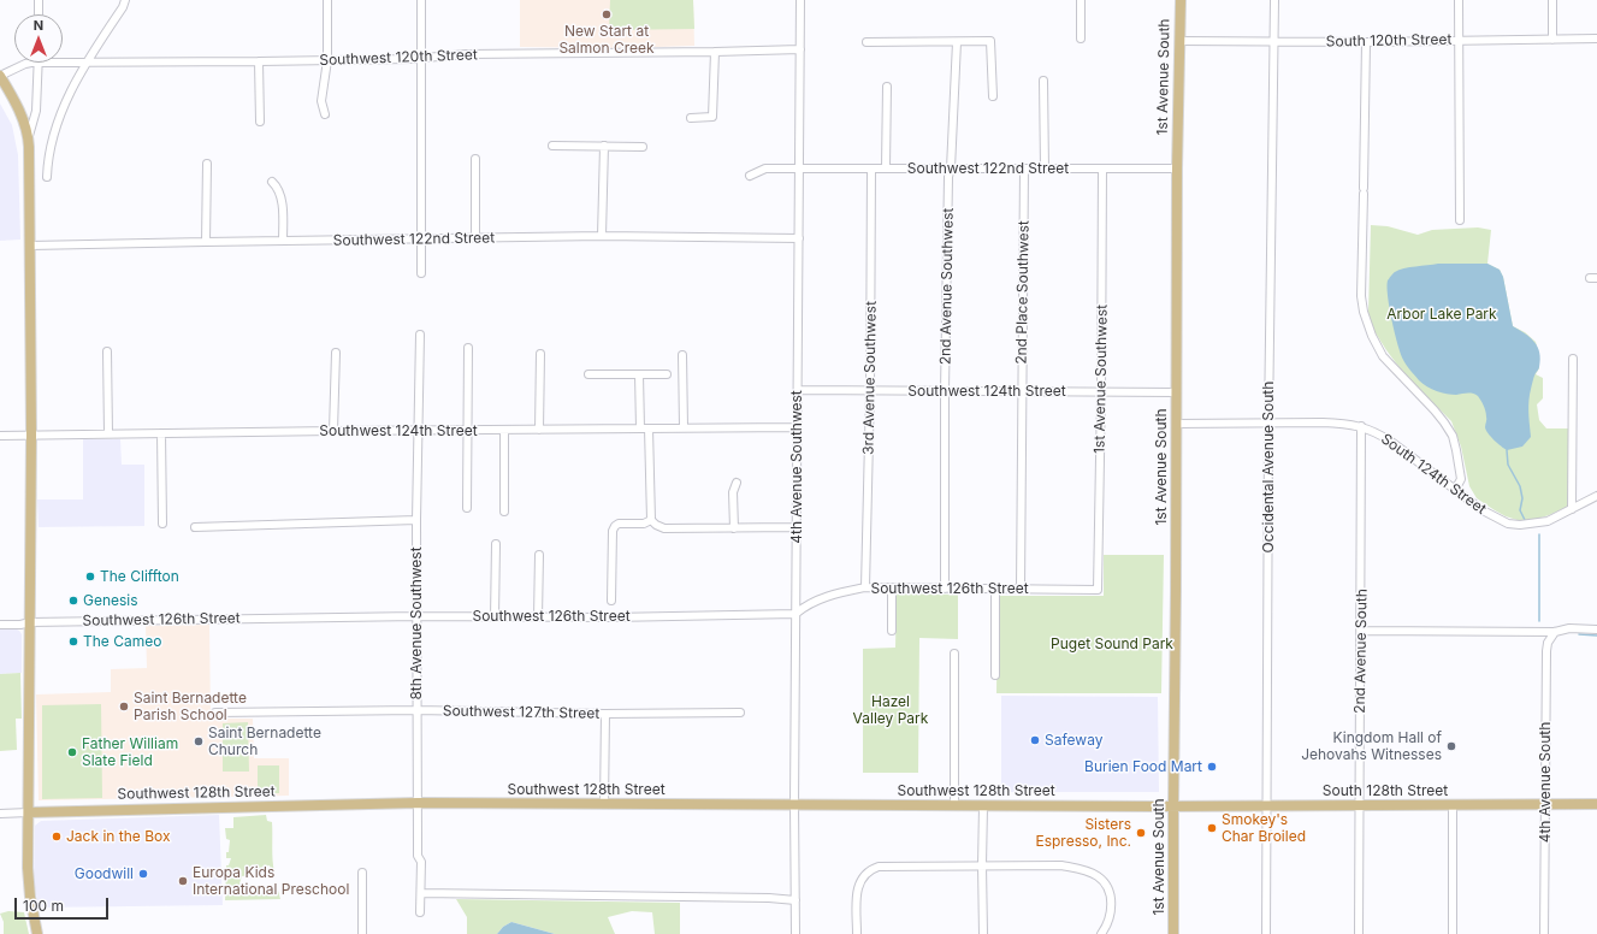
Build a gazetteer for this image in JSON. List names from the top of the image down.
{
  "streets": {
    "main road": ["1st Avenue South", "Southwest 128th Street", "South 128th Street"],
    "street": [
      "South 120th Street",
      "Southwest 120th Street",
      "Southwest 122nd Street",
      "2nd Avenue Southwest",
      "2nd Place Southwest",
      "3rd Avenue Southwest",
      "1st Avenue Southwest",
      "Southwest 124th Street",
      "4th Avenue Southwest",
      "Occidental Avenue South",
      "South 124th Street",
      "Southwest 126th Street",
      "8th Avenue Southwest",
      "2nd Avenue South",
      "Southwest 127th Street",
      "4th Avenue South"
    ]
  },
  "crossings": [
    ["South 120th Street", "1st Avenue South"],
    ["South 120th Street", "Occidental Avenue South"],
    ["Southwest 120th Street", "4th Avenue Southwest"],
    ["1st Avenue South", "Southwest 122nd Street"],
    ["1st Avenue South", "Southwest 124th Street"],
    ["1st Avenue South", "South 124th Street"],
    ["1st Avenue South", "Southwest 128th Street"],
    ["1st Avenue South", "South 128th Street"],
    ["Southwest 122nd Street", "2nd Avenue Southwest"],
    ["Southwest 122nd Street", "2nd Place Southwest"],
    ["Southwest 122nd Street", "3rd Avenue Southwest"],
    ["Southwest 122nd Street", "1st Avenue Southwest"],
    ["Southwest 122nd Street", "4th Avenue Southwest"],
    ["2nd Avenue Southwest", "Southwest 124th Street"],
    ["2nd Avenue Southwest", "Southwest 126th Street"],
    ["2nd Place Southwest", "Southwest 124th Street"],
    ["2nd Place Southwest", "Southwest 126th Street"],
    ["3rd Avenue Southwest", "Southwest 124th Street"],
    ["3rd Avenue Southwest", "Southwest 126th Street"],
    ["1st Avenue Southwest", "Southwest 124th Street"],
    ["1st Avenue Southwest", "Southwest 126th Street"],
    ["Southwest 124th Street", "4th Avenue Southwest"],
    ["Southwest 124th Street", "8th Avenue Southwest"],
    ["4th Avenue Southwest", "Southwest 126th Street"],
    ["4th Avenue Southwest", "Southwest 128th Street"],
    ["Occidental Avenue South", "South 124th Street"],
    ["Occidental Avenue South", "South 128th Street"],
    ["South 124th Street", "2nd Avenue South"],
    ["Southwest 126th Street", "8th Avenue Southwest"],
    ["8th Avenue Southwest", "Southwest 127th Street"],
    ["8th Avenue Southwest", "Southwest 128th Street"],
    ["2nd Avenue South", "South 128th Street"],
    ["4th Avenue South", "South 128th Street"],
    ["Southwest 128th Street", "South 128th Street"]
  ],
  "parks": ["Arbor Lake Park", "Puget Sound Park", "Hazel Valley Park"],
  "places": [
    "New Start at Salmon Creek",
    "The Cliffton",
    "Genesis",
    "The Cameo",
    "Saint Bernadette Parish School",
    "Safeway",
    "Saint Bernadette Church",
    "Kingdom Hall of Jehovahs Witnesses",
    "Father William Slate Field",
    "Burien Food Mart",
    "Smokey's Char Broiled",
    "Sisters Espresso, Inc.",
    "Jack in the Box",
    "Goodwill",
    "Europa Kids International Preschool"
  ],
  "scale_bar": "100 m",
  "north": "top"
}
